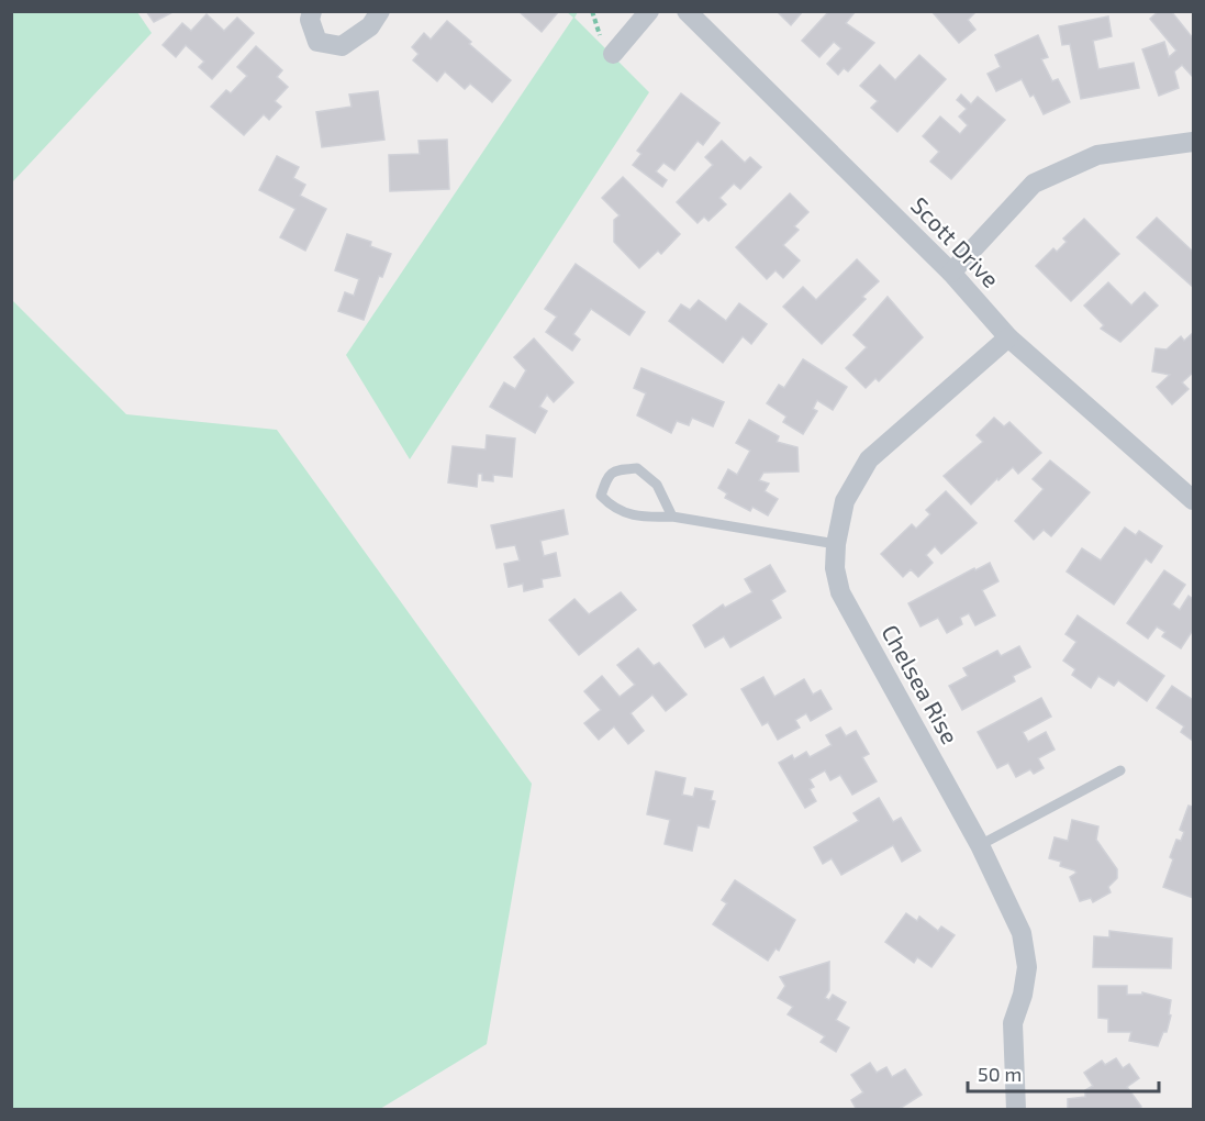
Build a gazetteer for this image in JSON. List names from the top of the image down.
{
  "streets": {
    "street": ["Scott Drive", "Chelsea Rise"]
  },
  "crossings": [
    ["Scott Drive", "Chelsea Rise"]
  ],
  "scale_bar": "50 m"
}
